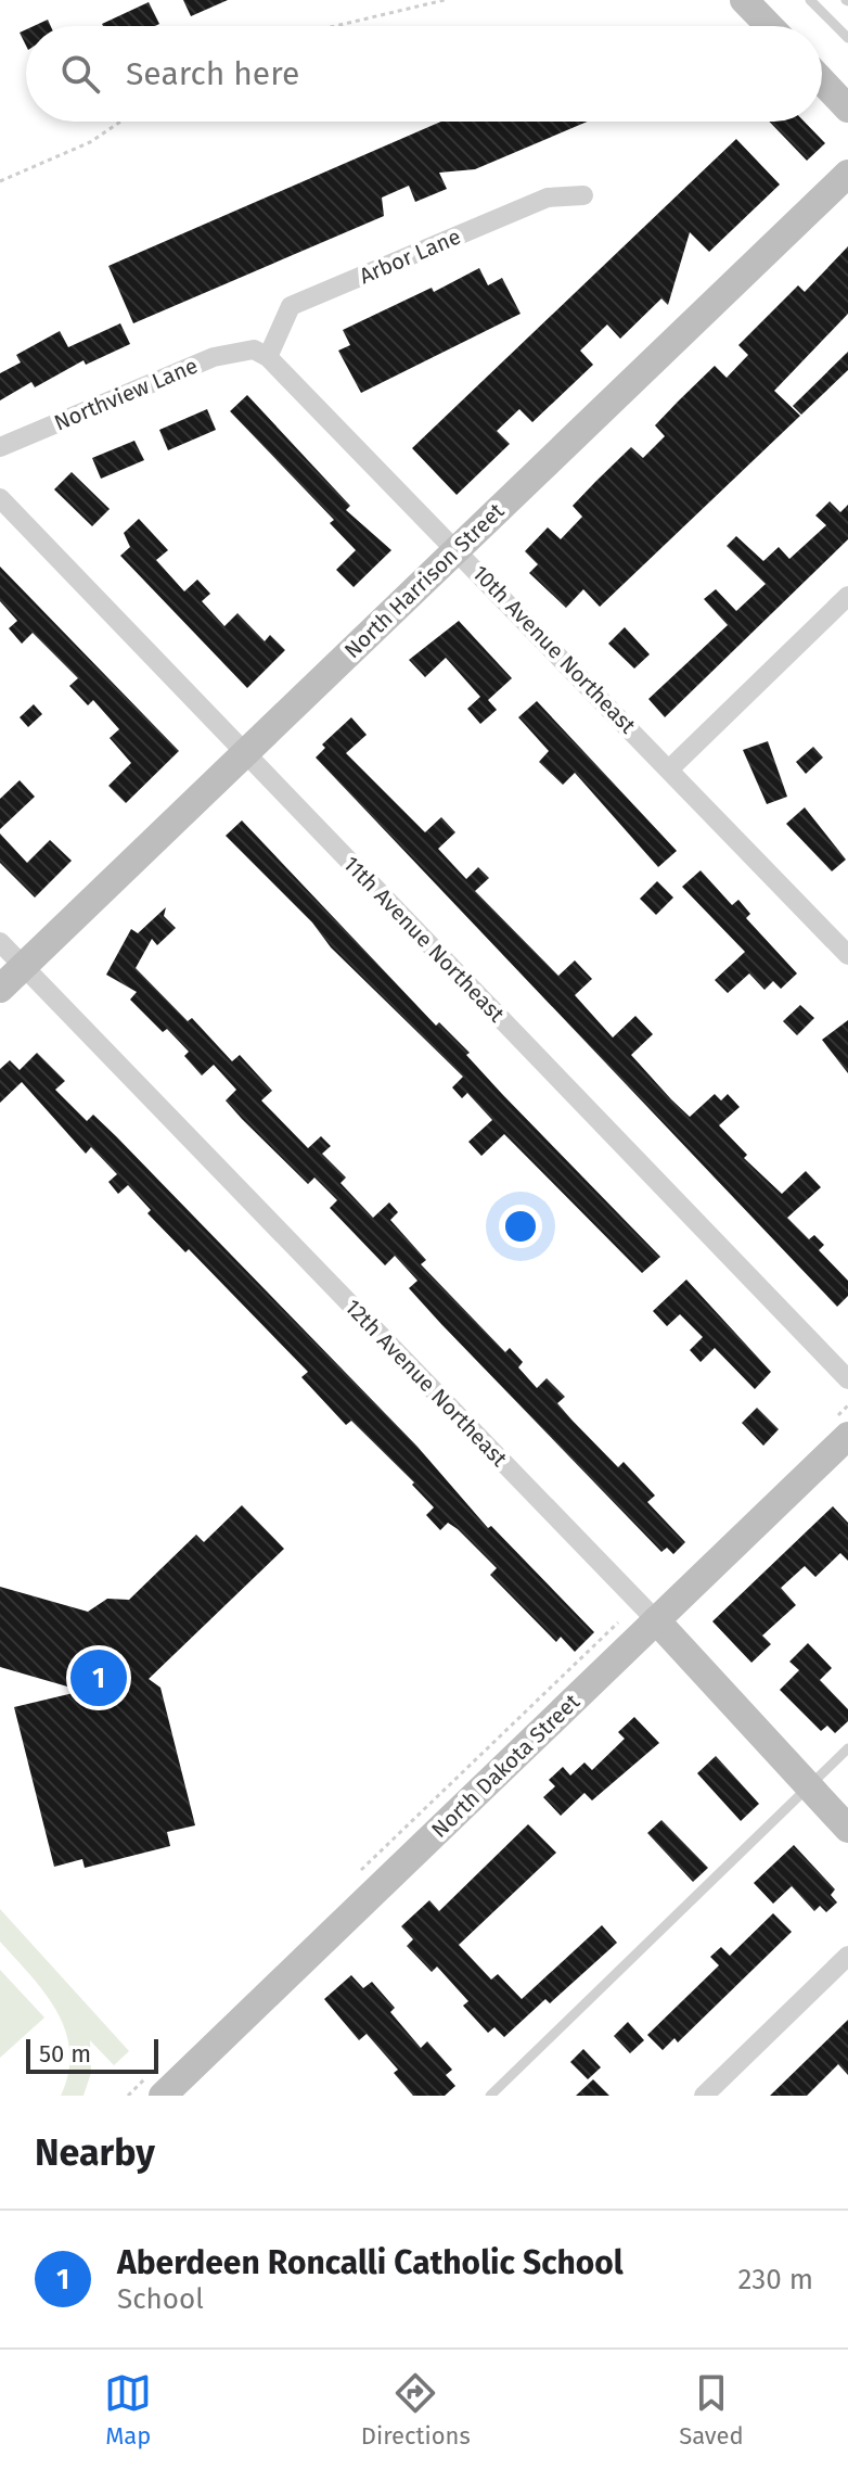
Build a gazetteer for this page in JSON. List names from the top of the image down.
{
  "streets": {
    "street": [
      "Arbor Lane",
      "Northview Lane",
      "North Harrison Street",
      "10th Avenue Northeast",
      "11th Avenue Northeast",
      "12th Avenue Northeast",
      "North Dakota Street"
    ]
  },
  "crossings": [
    ["Arbor Lane", "Northview Lane"],
    ["Arbor Lane", "10th Avenue Northeast"],
    ["Northview Lane", "10th Avenue Northeast"],
    ["North Harrison Street", "10th Avenue Northeast"],
    ["North Harrison Street", "11th Avenue Northeast"],
    ["North Harrison Street", "12th Avenue Northeast"],
    ["12th Avenue Northeast", "North Dakota Street"]
  ],
  "scale_bar": "50 m",
  "page": {
    "search": "Search here",
    "pins": "1",
    "scale": "50 m",
    "heading": "Nearby",
    "list": [
      {
        "mark": "1",
        "name": "Aberdeen Roncalli Catholic School",
        "note": "School",
        "value": "230 m"
      }
    ],
    "nav": ["Map", "Directions", "Saved"]
  }
}
